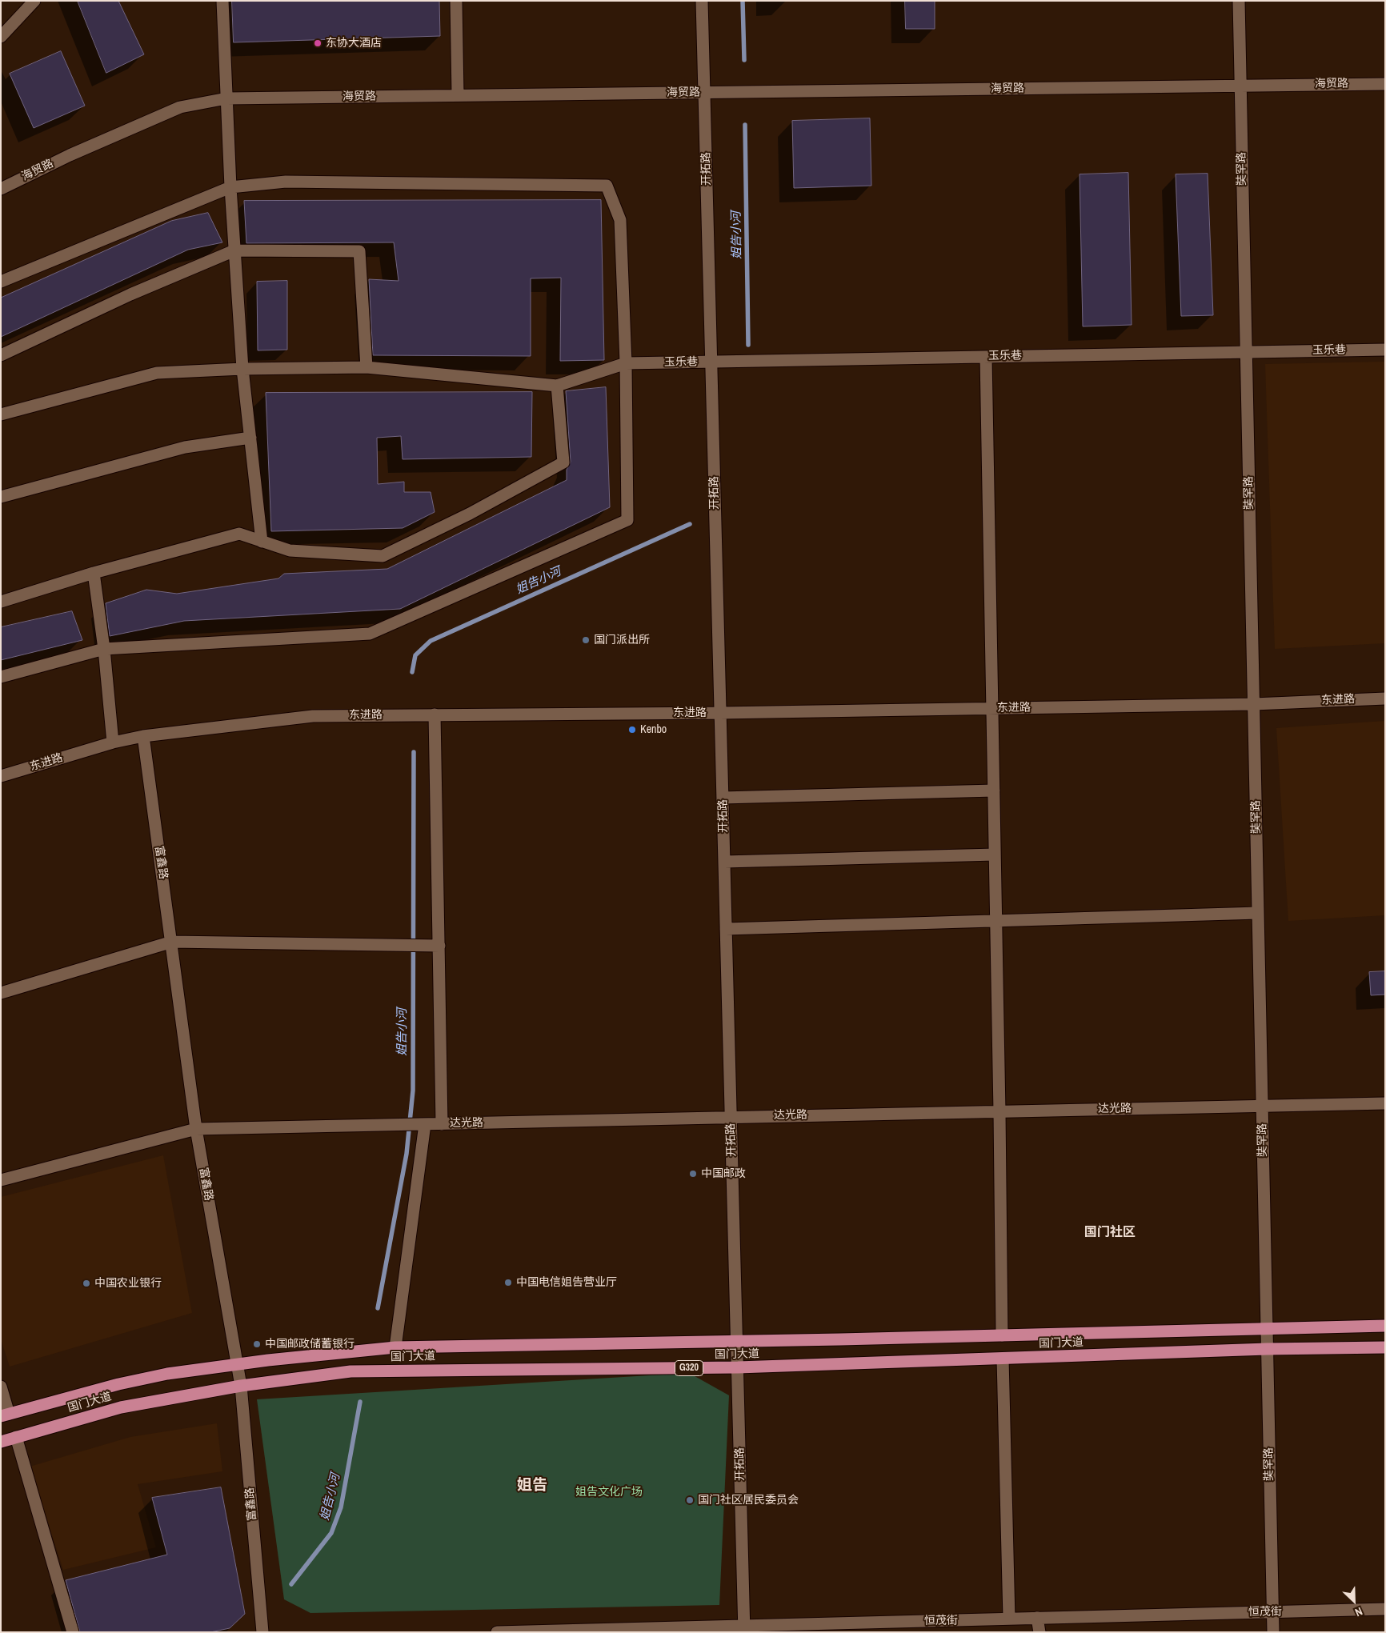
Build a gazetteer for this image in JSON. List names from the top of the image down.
{
  "streets": {
    "highway": ["国门大道", "G320"],
    "street": [
      "海贸路",
      "开拓路",
      "奘罕路",
      "玉乐巷",
      "东进路",
      "富鑫路",
      "达光路",
      "恒茂街"
    ]
  },
  "crossings": [
    ["海贸路", "开拓路"],
    ["海贸路", "奘罕路"],
    ["开拓路", "玉乐巷"],
    ["开拓路", "东进路"],
    ["开拓路", "达光路"],
    ["开拓路", "国门大道"],
    ["开拓路", "恒茂街"],
    ["奘罕路", "玉乐巷"],
    ["奘罕路", "东进路"],
    ["奘罕路", "达光路"],
    ["奘罕路", "国门大道"],
    ["奘罕路", "恒茂街"],
    ["东进路", "富鑫路"],
    ["富鑫路", "达光路"],
    ["富鑫路", "国门大道"]
  ],
  "districts": ["国门社区", "姐告"],
  "water": ["姐告小河"],
  "parks": ["姐告文化广场"],
  "places": [
    "东协大酒店",
    "国门派出所",
    "Kenbo",
    "中国邮政",
    "中国电信姐告营业厅",
    "中国农业银行",
    "中国邮政储蓄银行",
    "国门社区居民委员会"
  ],
  "north": "bottom right"
}
